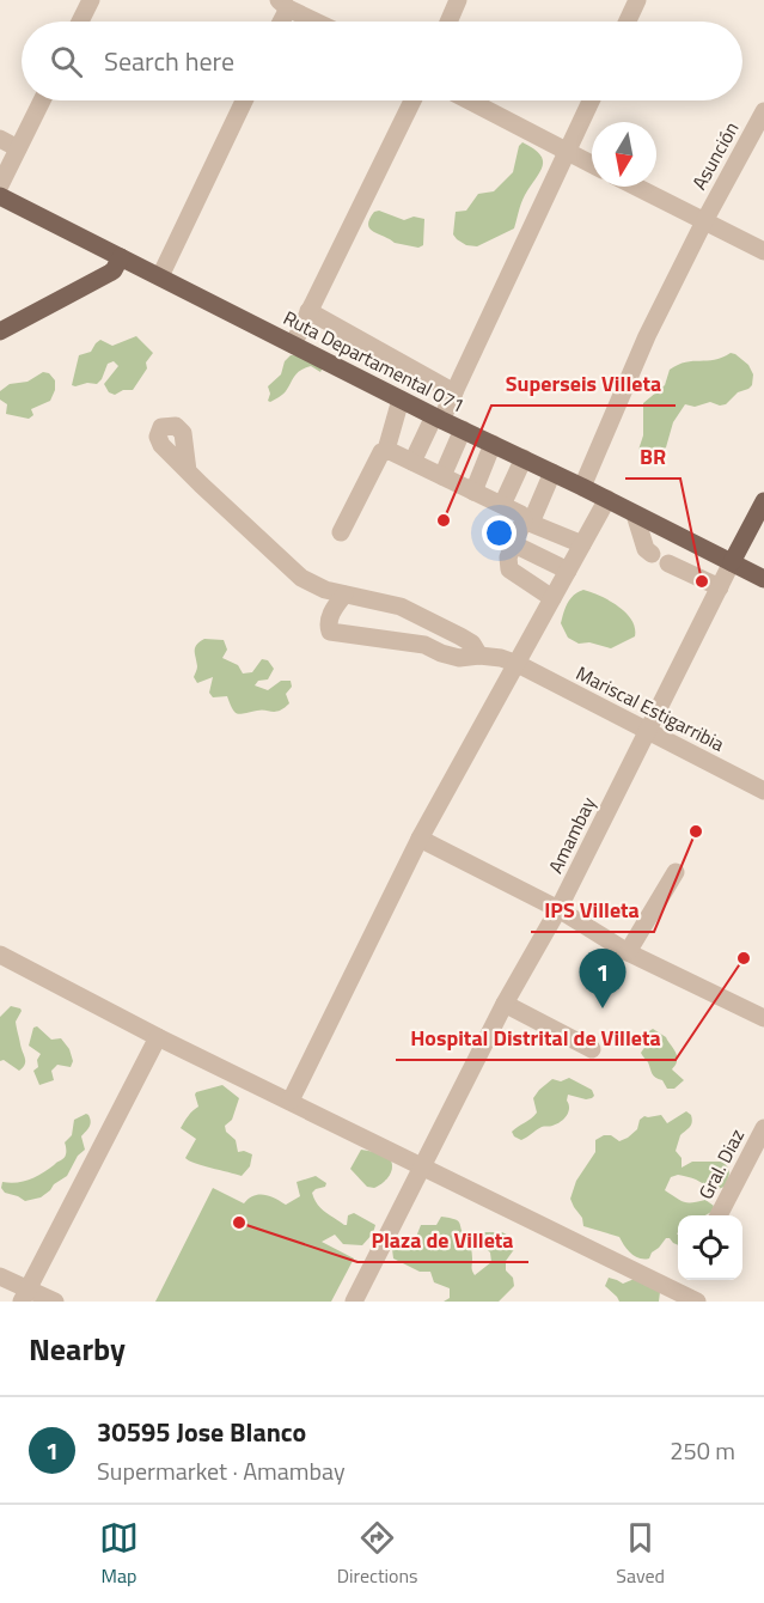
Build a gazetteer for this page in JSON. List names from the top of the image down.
{
  "streets": {
    "main road": ["Ruta Departamental 071", "Amambay"],
    "street": ["Asunción", "Mariscal Estigarribia", "Gral. Diaz"]
  },
  "crossings": [
    ["Asunción", "Ruta Departamental 071"],
    ["Ruta Departamental 071", "Amambay"],
    ["Mariscal Estigarribia", "Amambay"]
  ],
  "places": [
    "Superseis Villeta",
    "BR",
    "IPS Villeta",
    "Hospital Distrital de Villeta",
    "Plaza de Villeta"
  ],
  "north": "bottom",
  "page": {
    "search": "Search here",
    "pins": "1",
    "heading": "Nearby",
    "list": [
      {
        "mark": "1",
        "name": "30595 Jose Blanco",
        "note": "Supermarket · Amambay",
        "value": "250 m"
      }
    ],
    "nav": ["Map", "Directions", "Saved"]
  }
}
